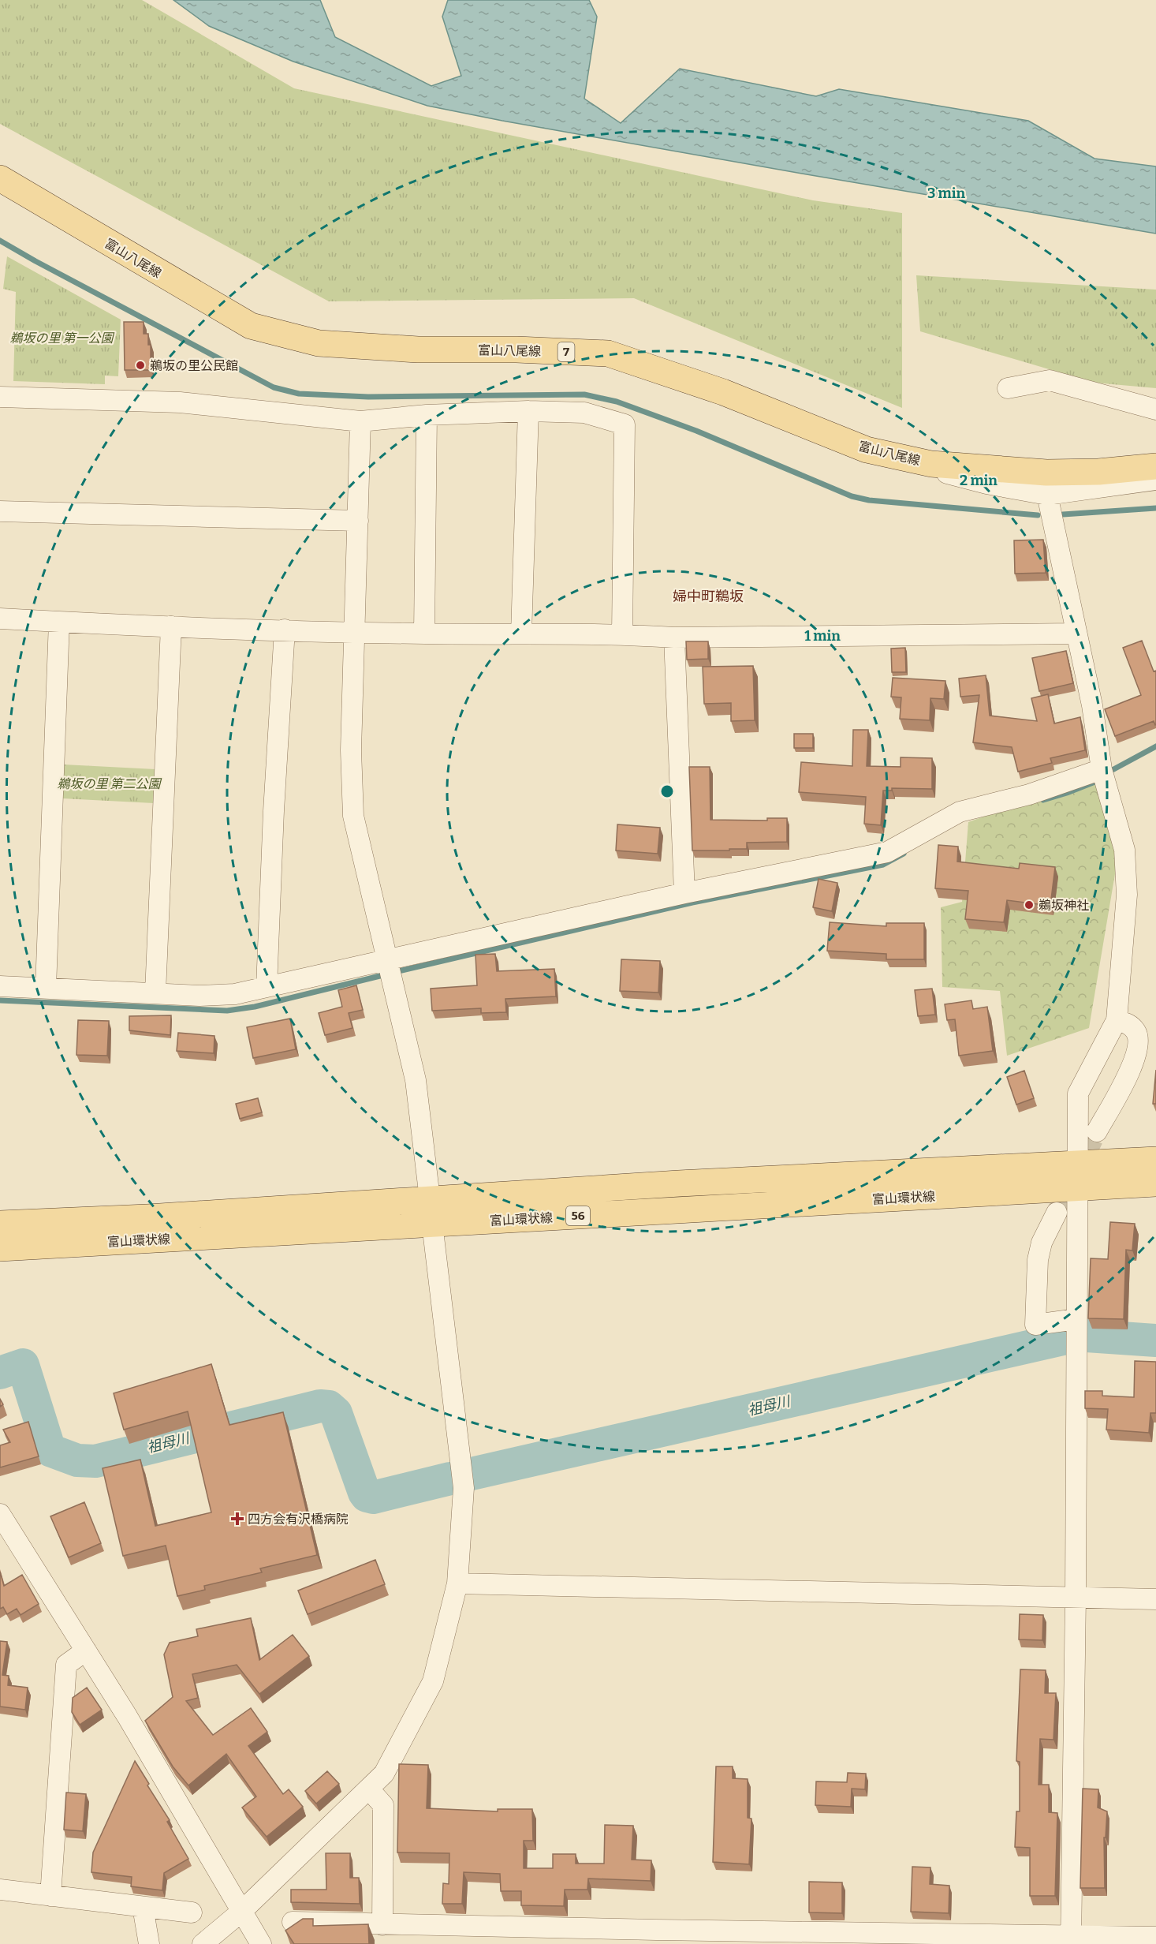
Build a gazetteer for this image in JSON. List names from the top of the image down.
{
  "streets": {
    "main road": [
      "富山八尾線",
      "7",
      "富山環状線",
      "56"
    ]
  },
  "districts": ["婦中町鵜坂"],
  "water": ["祖母川"],
  "parks": ["鵜坂の里 第一公園", "鵜坂の里 第二公園"],
  "places": {
    "other": ["鵜坂の里公民館", "鵜坂神社"],
    "health": ["四方会有沢橋病院"]
  },
  "rings": ["3 min", "2 min", "1 min"]
}
